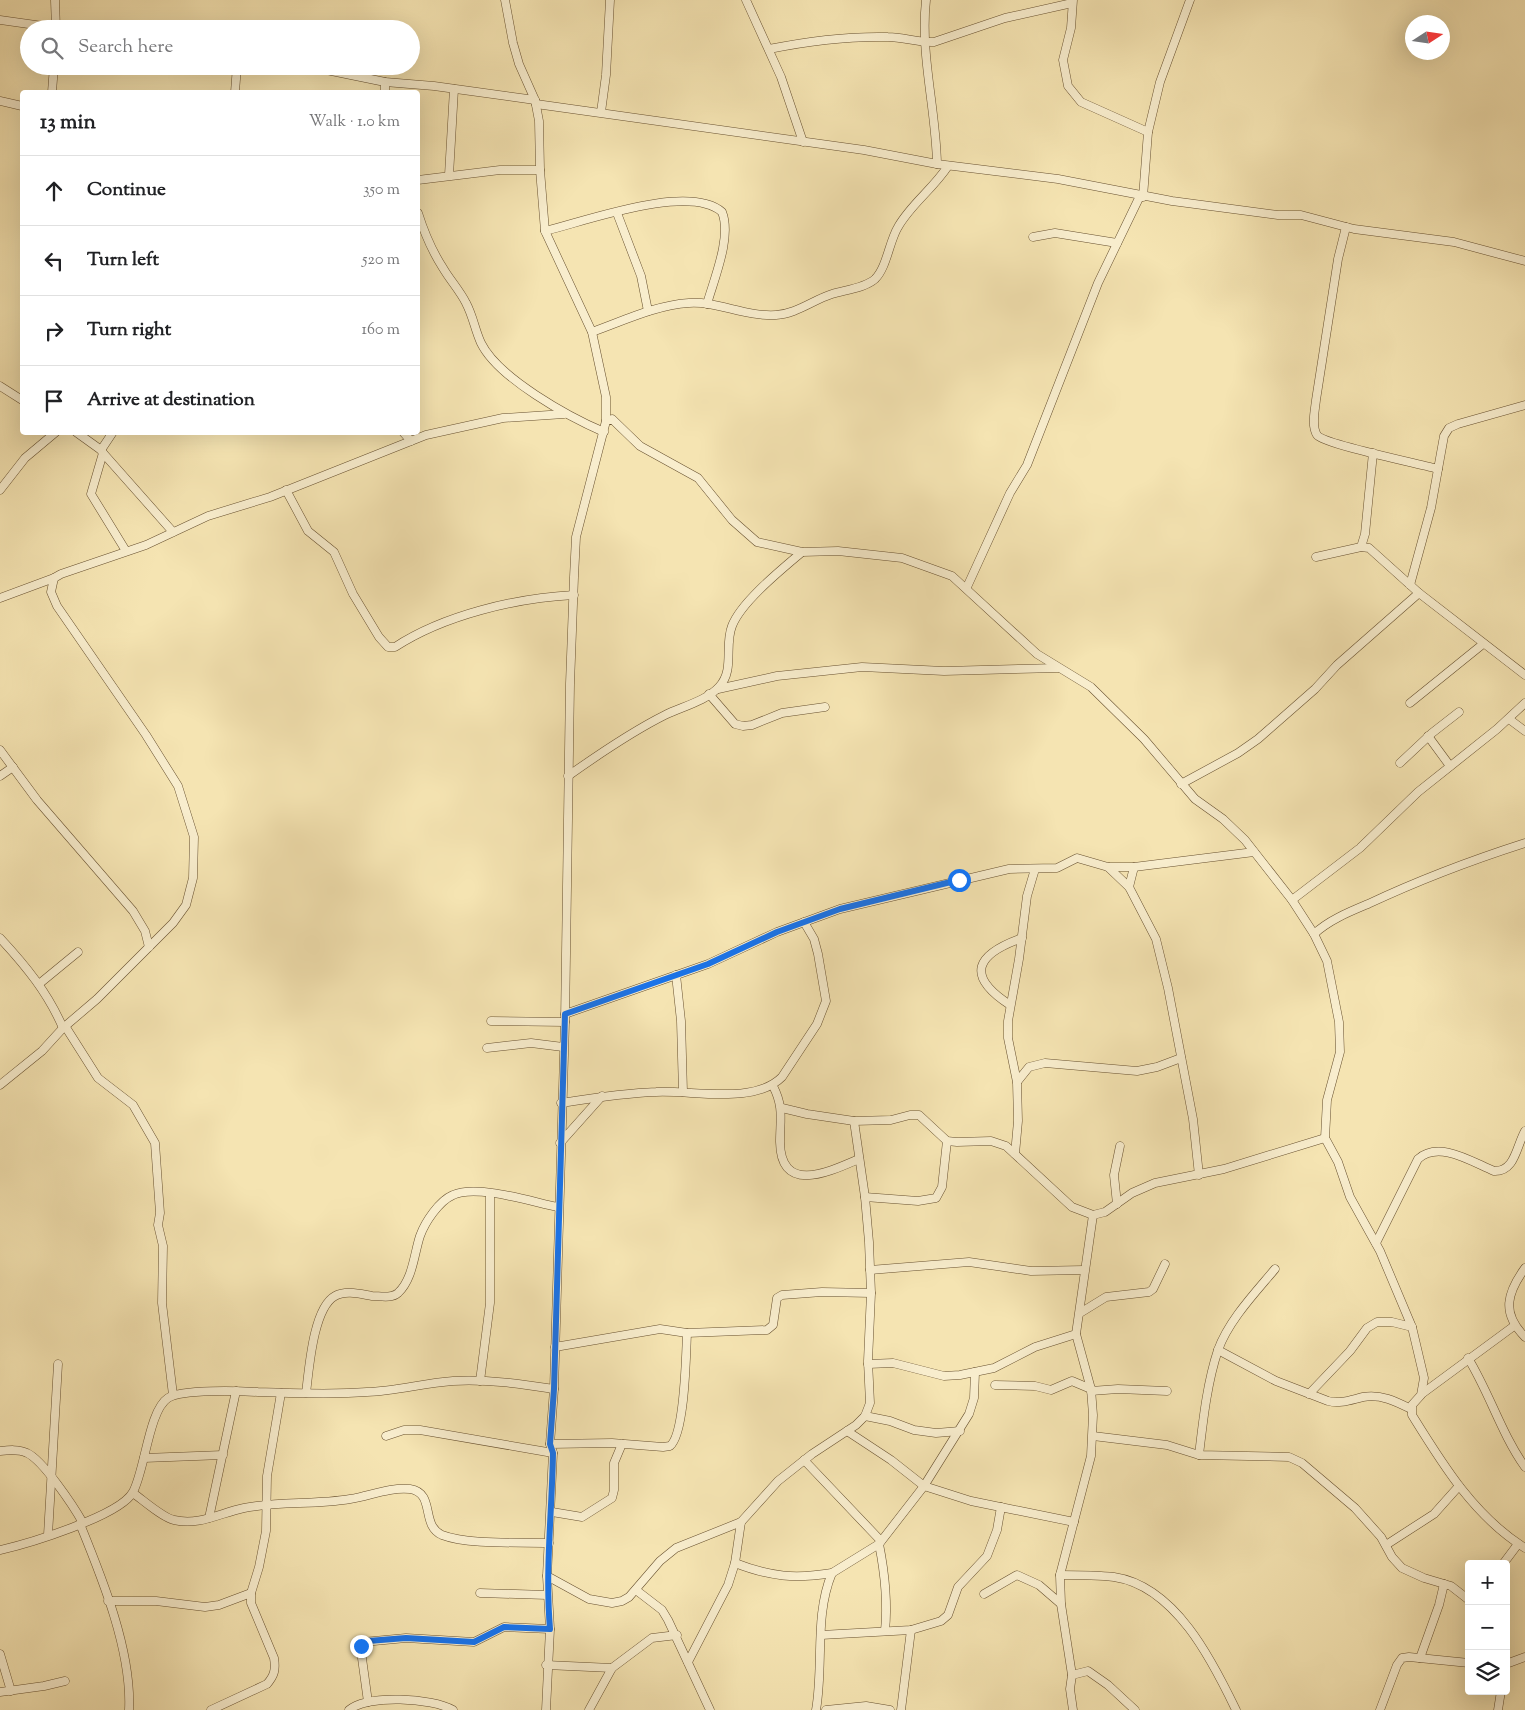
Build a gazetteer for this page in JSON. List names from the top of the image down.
{
  "north": "right",
  "page": {
    "search": "Search here",
    "heading": ["13 min", "Walk · 1.0 km"],
    "list": [
      ["Continue", "350 m"],
      ["Turn left", "520 m"],
      ["Turn right", "160 m"],
      "Arrive at destination"
    ],
    "map_buttons": ["+", "−"]
  }
}
